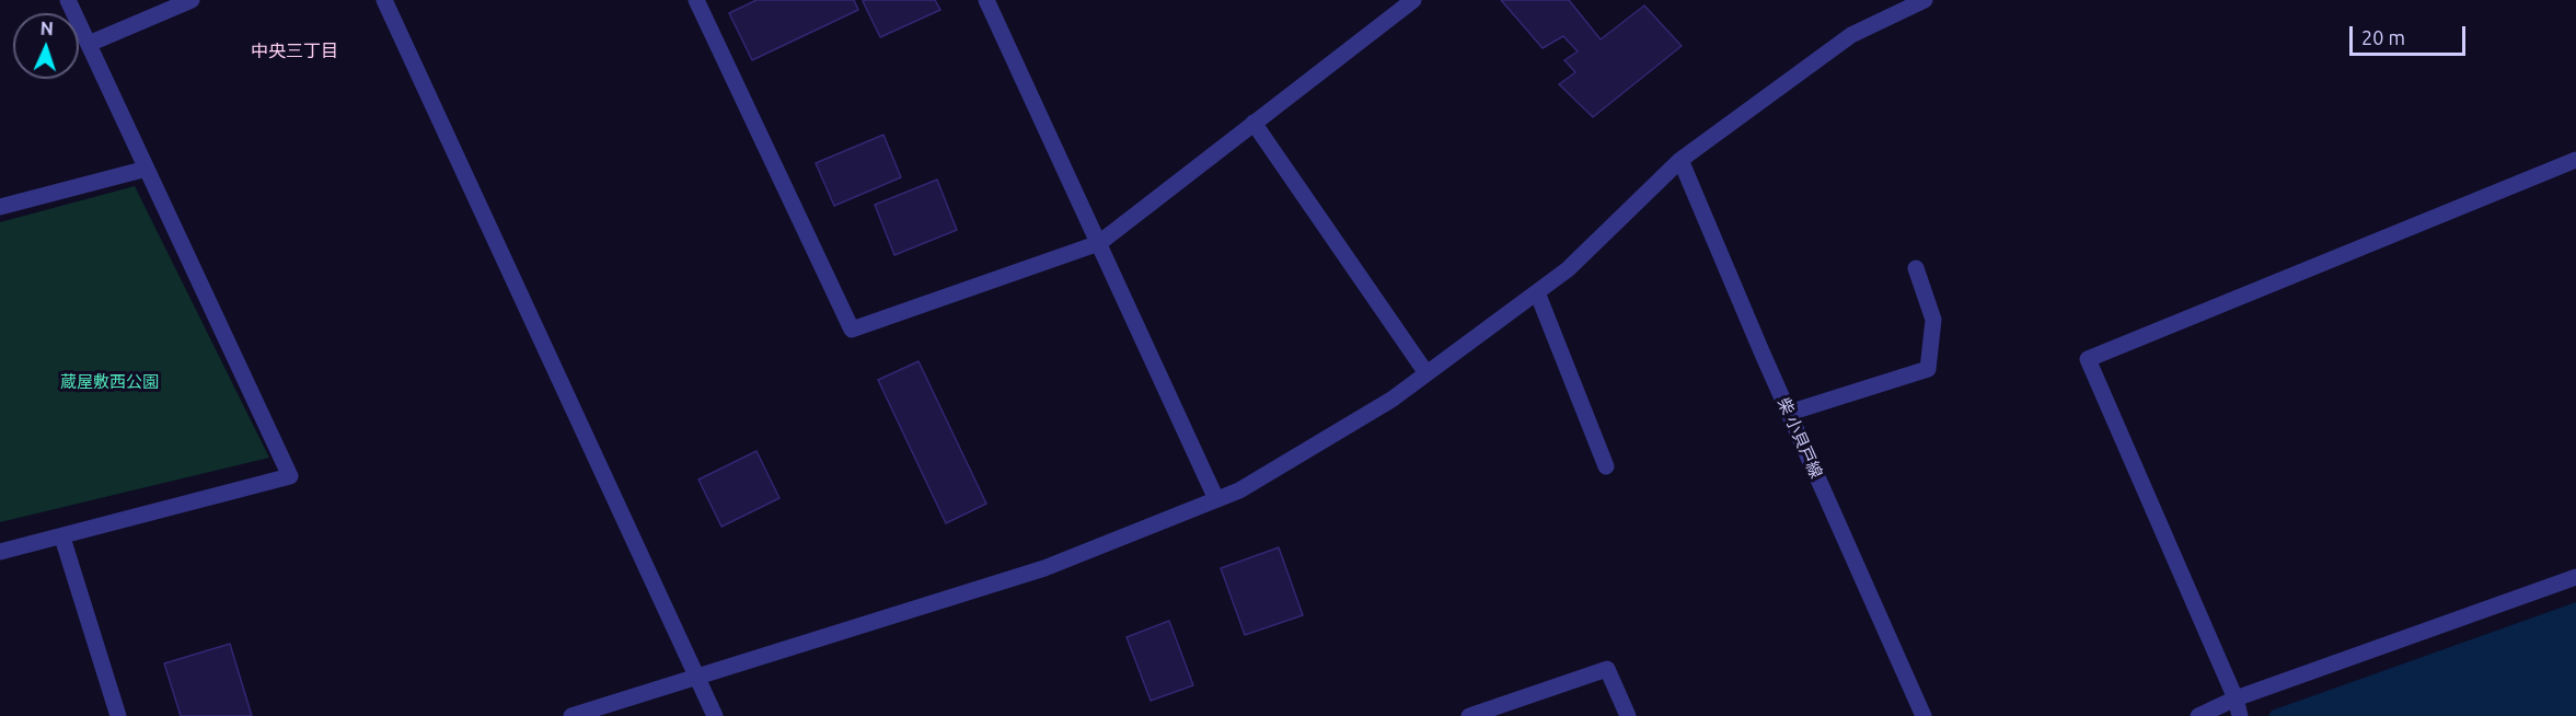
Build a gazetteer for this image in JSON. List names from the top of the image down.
{
  "streets": {
    "street": ["柴 小貝戸線"]
  },
  "districts": ["中央三丁目"],
  "parks": ["蔵屋敷西公園"],
  "scale_bar": "20 m",
  "north": "top"
}
